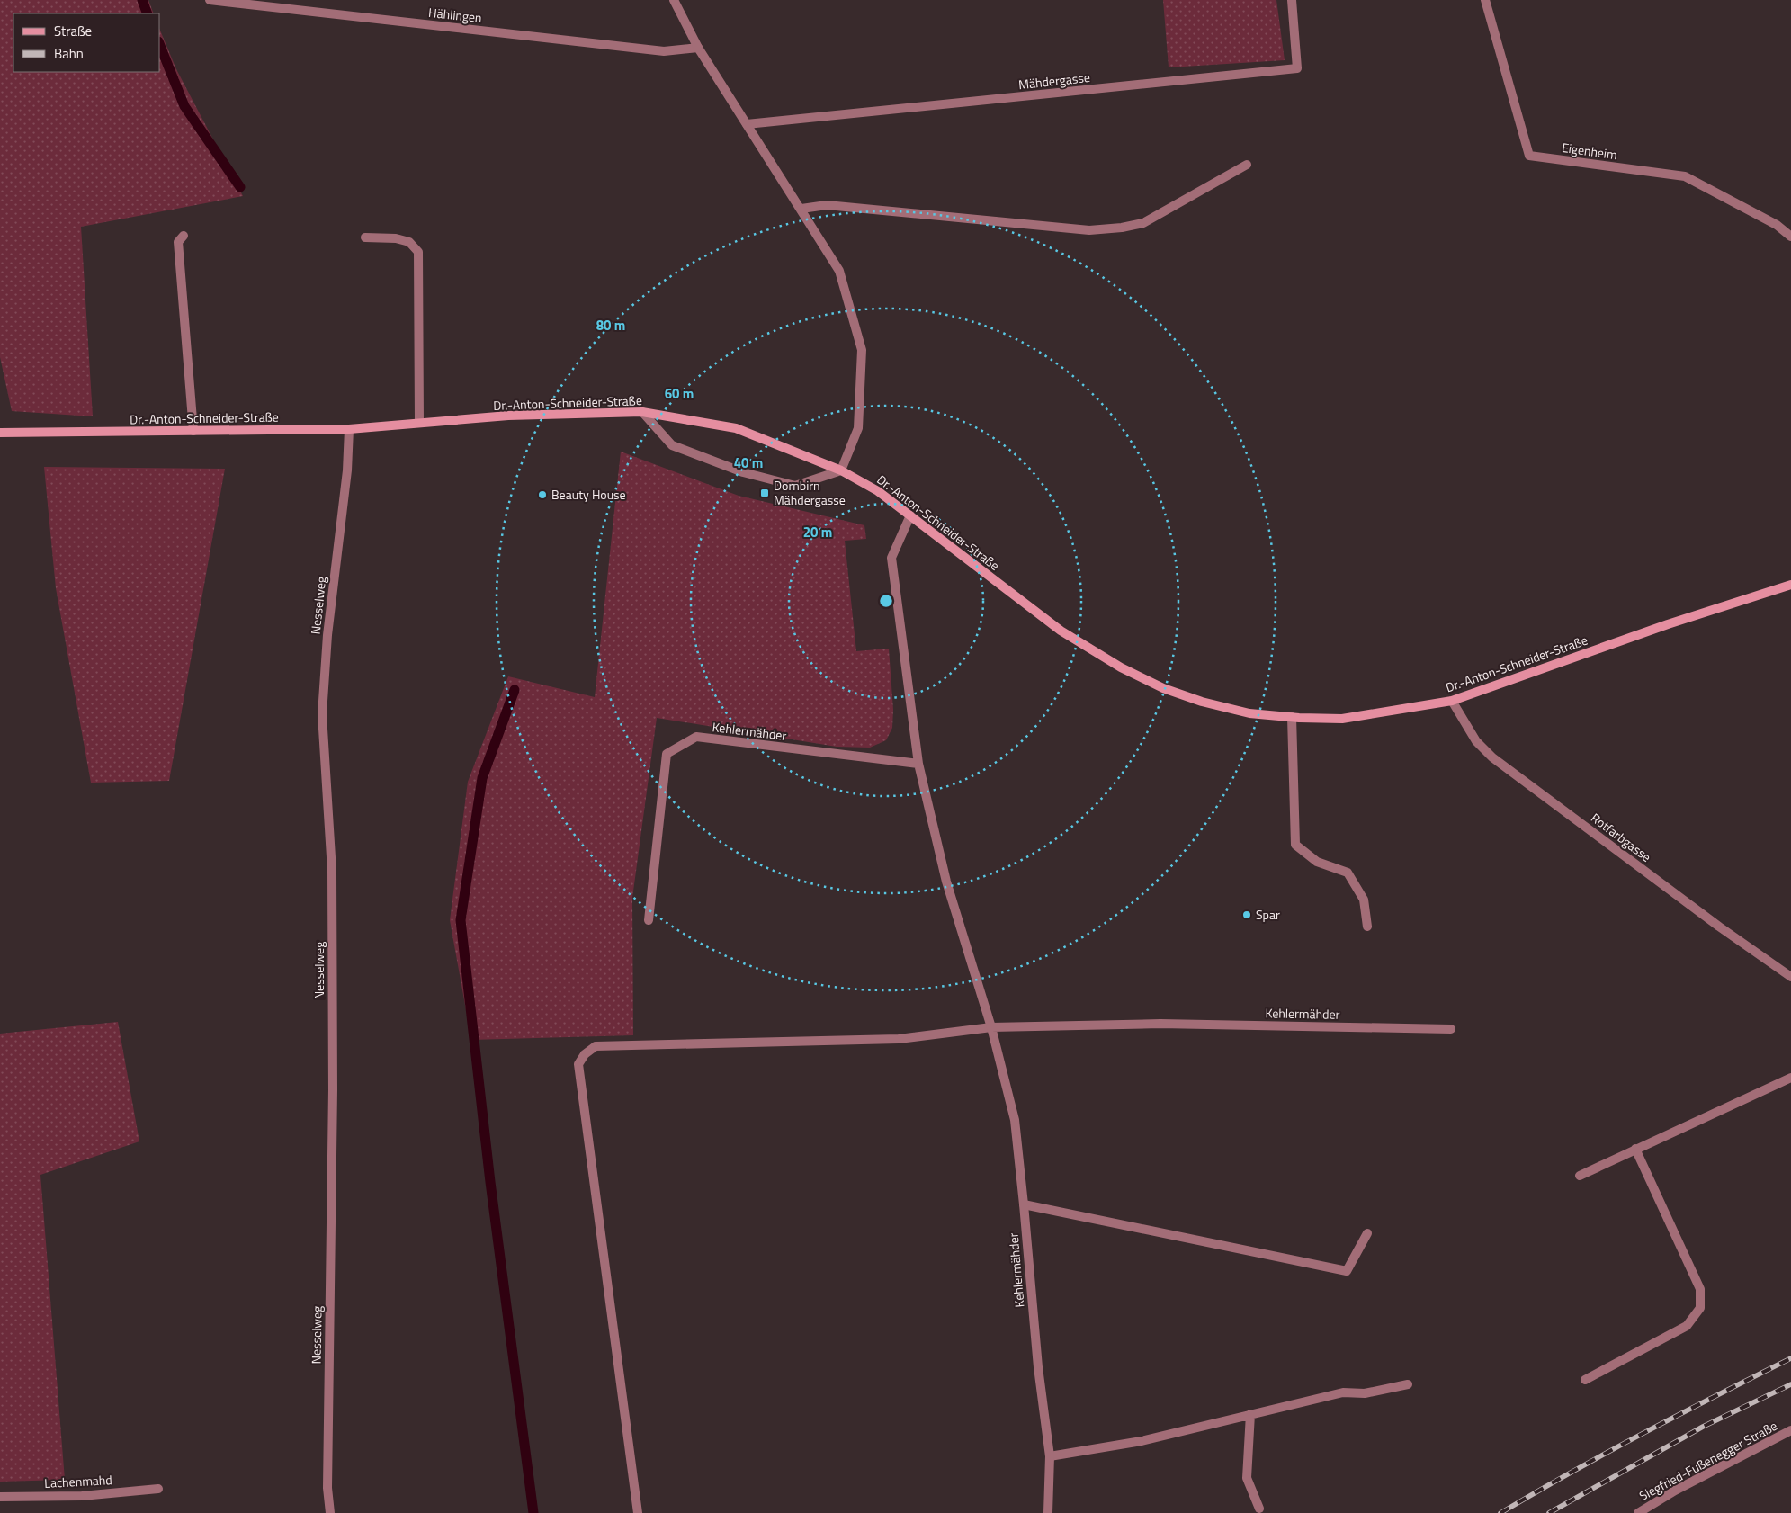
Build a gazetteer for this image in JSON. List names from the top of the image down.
{
  "streets": {
    "main road": ["Dr.-Anton-Schneider-Straße"],
    "street": [
      "Hählingen",
      "Mähdergasse",
      "Eigenheim",
      "Nesselweg",
      "Kehlermähder",
      "Rotfarbgasse",
      "Siegfried-Fußenegger Straße",
      "Lachenmahd"
    ]
  },
  "crossings": [
    ["Dr.-Anton-Schneider-Straße", "Nesselweg"],
    ["Dr.-Anton-Schneider-Straße", "Kehlermähder"],
    ["Dr.-Anton-Schneider-Straße", "Rotfarbgasse"]
  ],
  "places": {
    "transit": ["Dornbirn Mähdergasse"],
    "other": ["Beauty House", "Spar"]
  },
  "legend": ["Straße", "Bahn"],
  "rings": [
    "80 m",
    "60 m",
    "40 m",
    "20 m"
  ]
}
